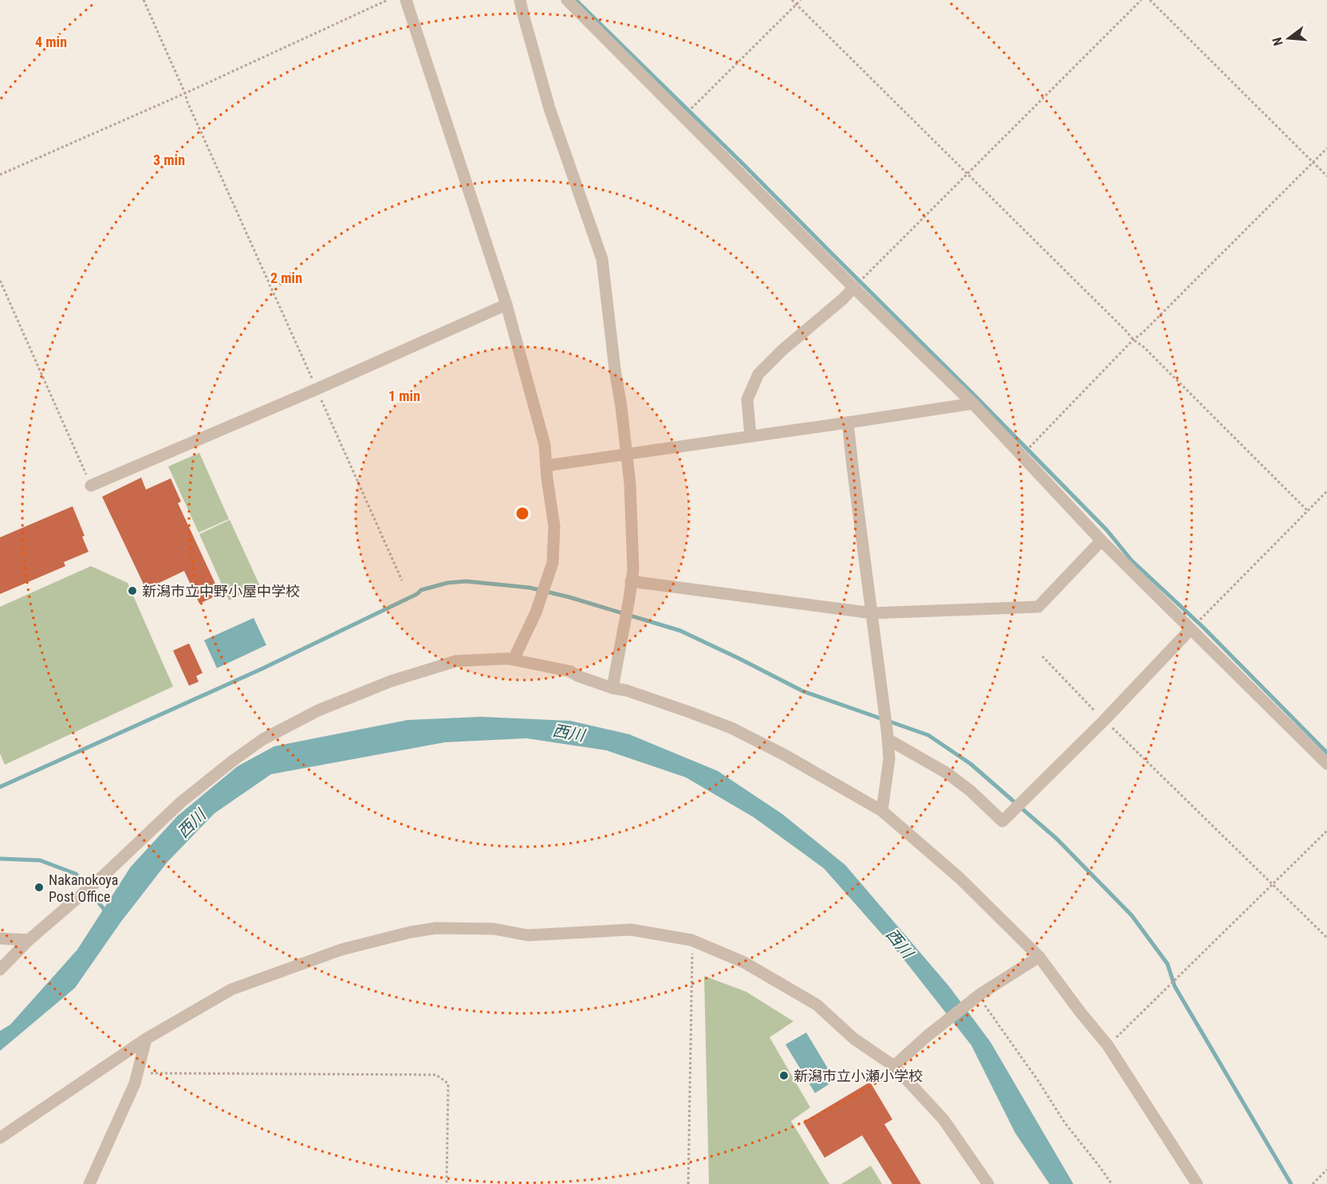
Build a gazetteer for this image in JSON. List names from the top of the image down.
{
  "water": ["西川"],
  "places": ["新潟市立中野小屋中学校", "Nakanokoya Post Office", "新潟市立小瀬小学校"],
  "north": "left",
  "rings": [
    "4 min",
    "3 min",
    "2 min",
    "1 min"
  ]
}
